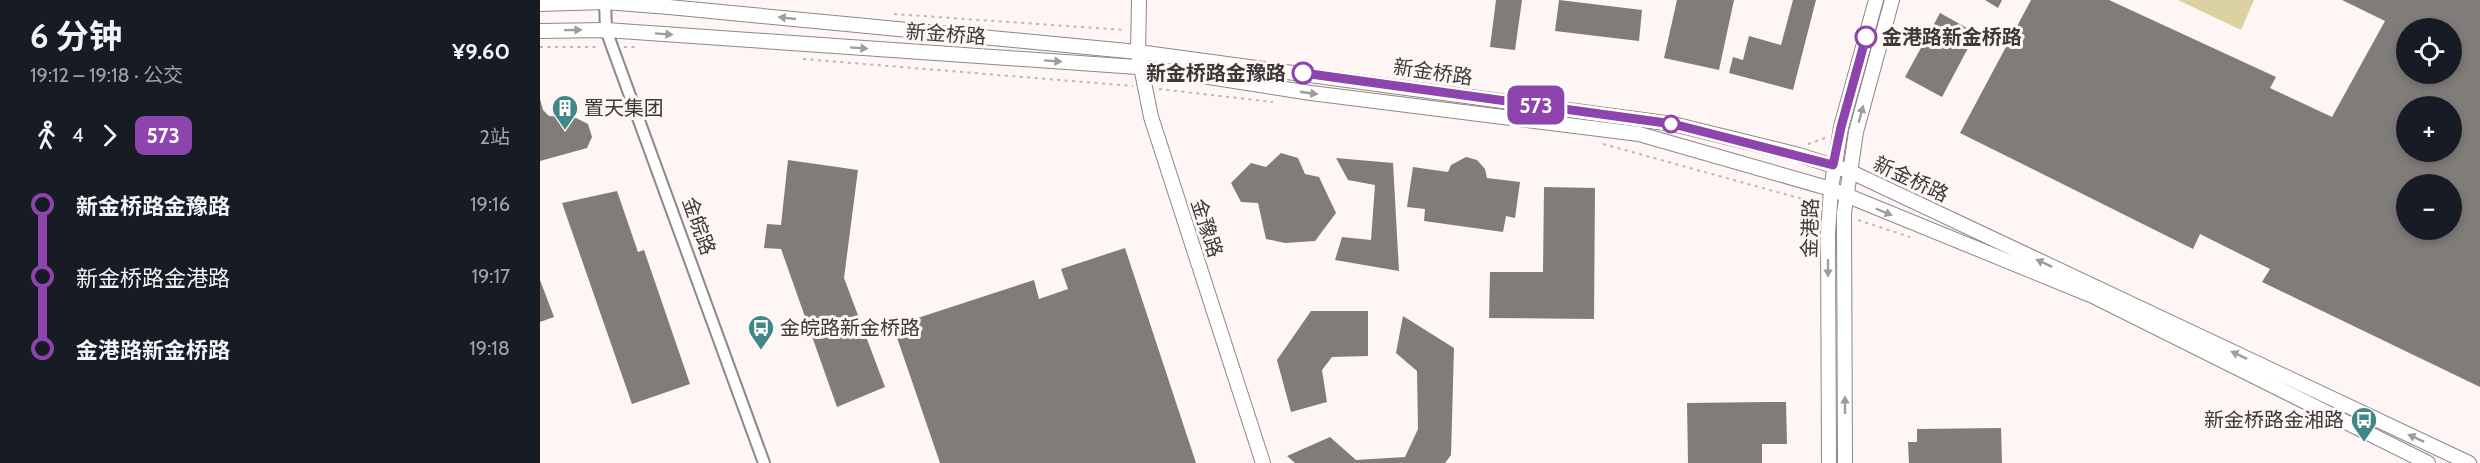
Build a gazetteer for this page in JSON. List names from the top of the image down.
{
  "streets": {
    "street": [
      "新金桥路",
      "金皖路",
      "金豫路",
      "金港路"
    ]
  },
  "crossings": [
    ["新金桥路", "金皖路"],
    ["新金桥路", "金豫路"],
    ["新金桥路", "金港路"]
  ],
  "places": {
    "other": ["金港路新金桥路", "新金桥路金豫路"],
    "building": ["置天集团"],
    "bus stop": ["金皖路新金桥路", "新金桥路金湘路"]
  },
  "lines": ["bus line 573"],
  "page": {
    "heading": ["6 分钟", "19:12 – 19:18 · 公交", "¥9.60"],
    "on_map": "573",
    "map_buttons": ["+", "−"],
    "legs": ["4", "573", "2站"],
    "list": [
      {
        "name": "新金桥路金豫路",
        "value": "19:16"
      },
      {
        "name": "新金桥路金港路",
        "value": "19:17"
      },
      {
        "name": "金港路新金桥路",
        "value": "19:18"
      }
    ]
  }
}
